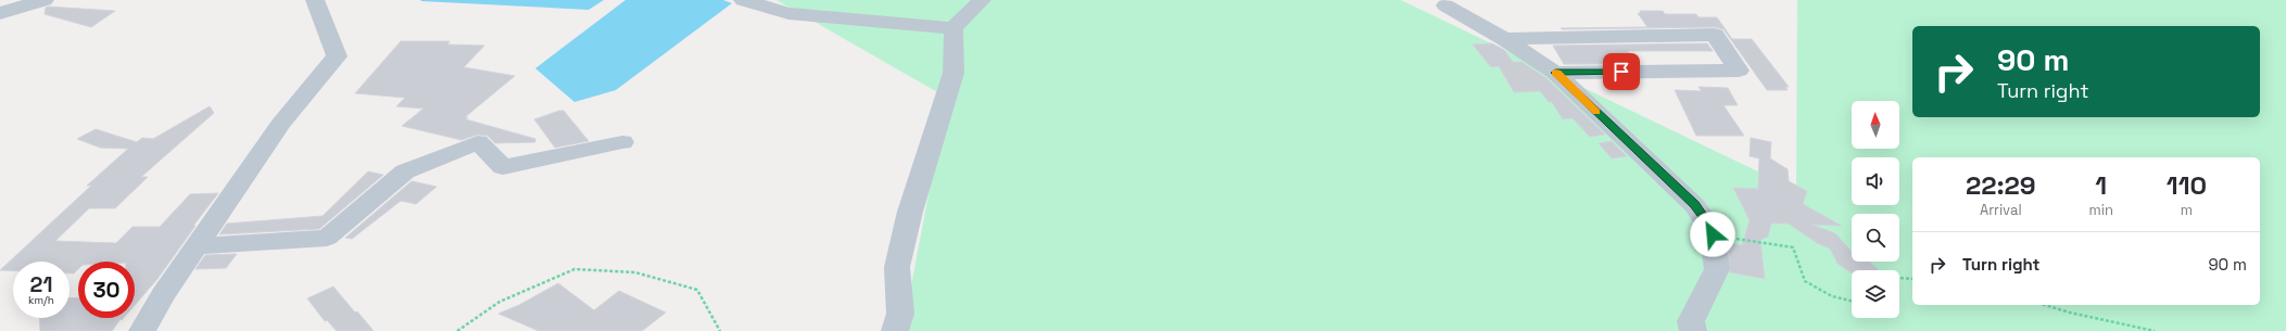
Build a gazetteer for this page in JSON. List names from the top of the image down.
{
  "north": "top",
  "page": {
    "turn": ["90 m", "Turn right"],
    "eta": [
      "22:29",
      "Arrival",
      "1",
      "min",
      "110",
      "m"
    ],
    "list": [
      {
        "name": "Turn right",
        "value": "90 m"
      }
    ],
    "speed": "21 km/h",
    "limit": "30"
  }
}
